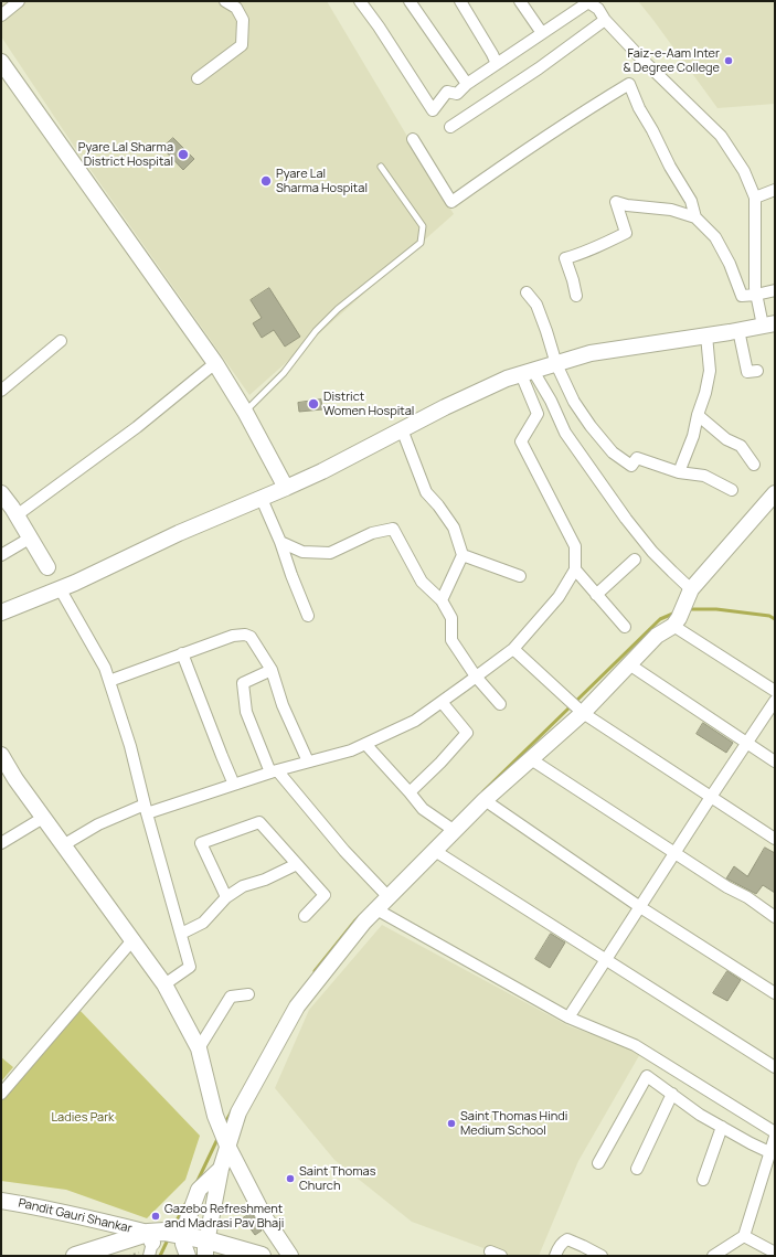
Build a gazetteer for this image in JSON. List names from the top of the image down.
{
  "streets": {
    "street": ["Pandit Gauri Shankar"]
  },
  "parks": ["Ladies Park"],
  "places": [
    "Faiz-e-Aam Inter & Degree College",
    "Pyare Lal Sharma District Hospital",
    "Pyare Lal Sharma Hospital",
    "District Women Hospital",
    "Saint Thomas Hindi Medium School",
    "Saint Thomas Church",
    "Gazebo Refreshment and Madrasi Pav Bhaji"
  ]
}
